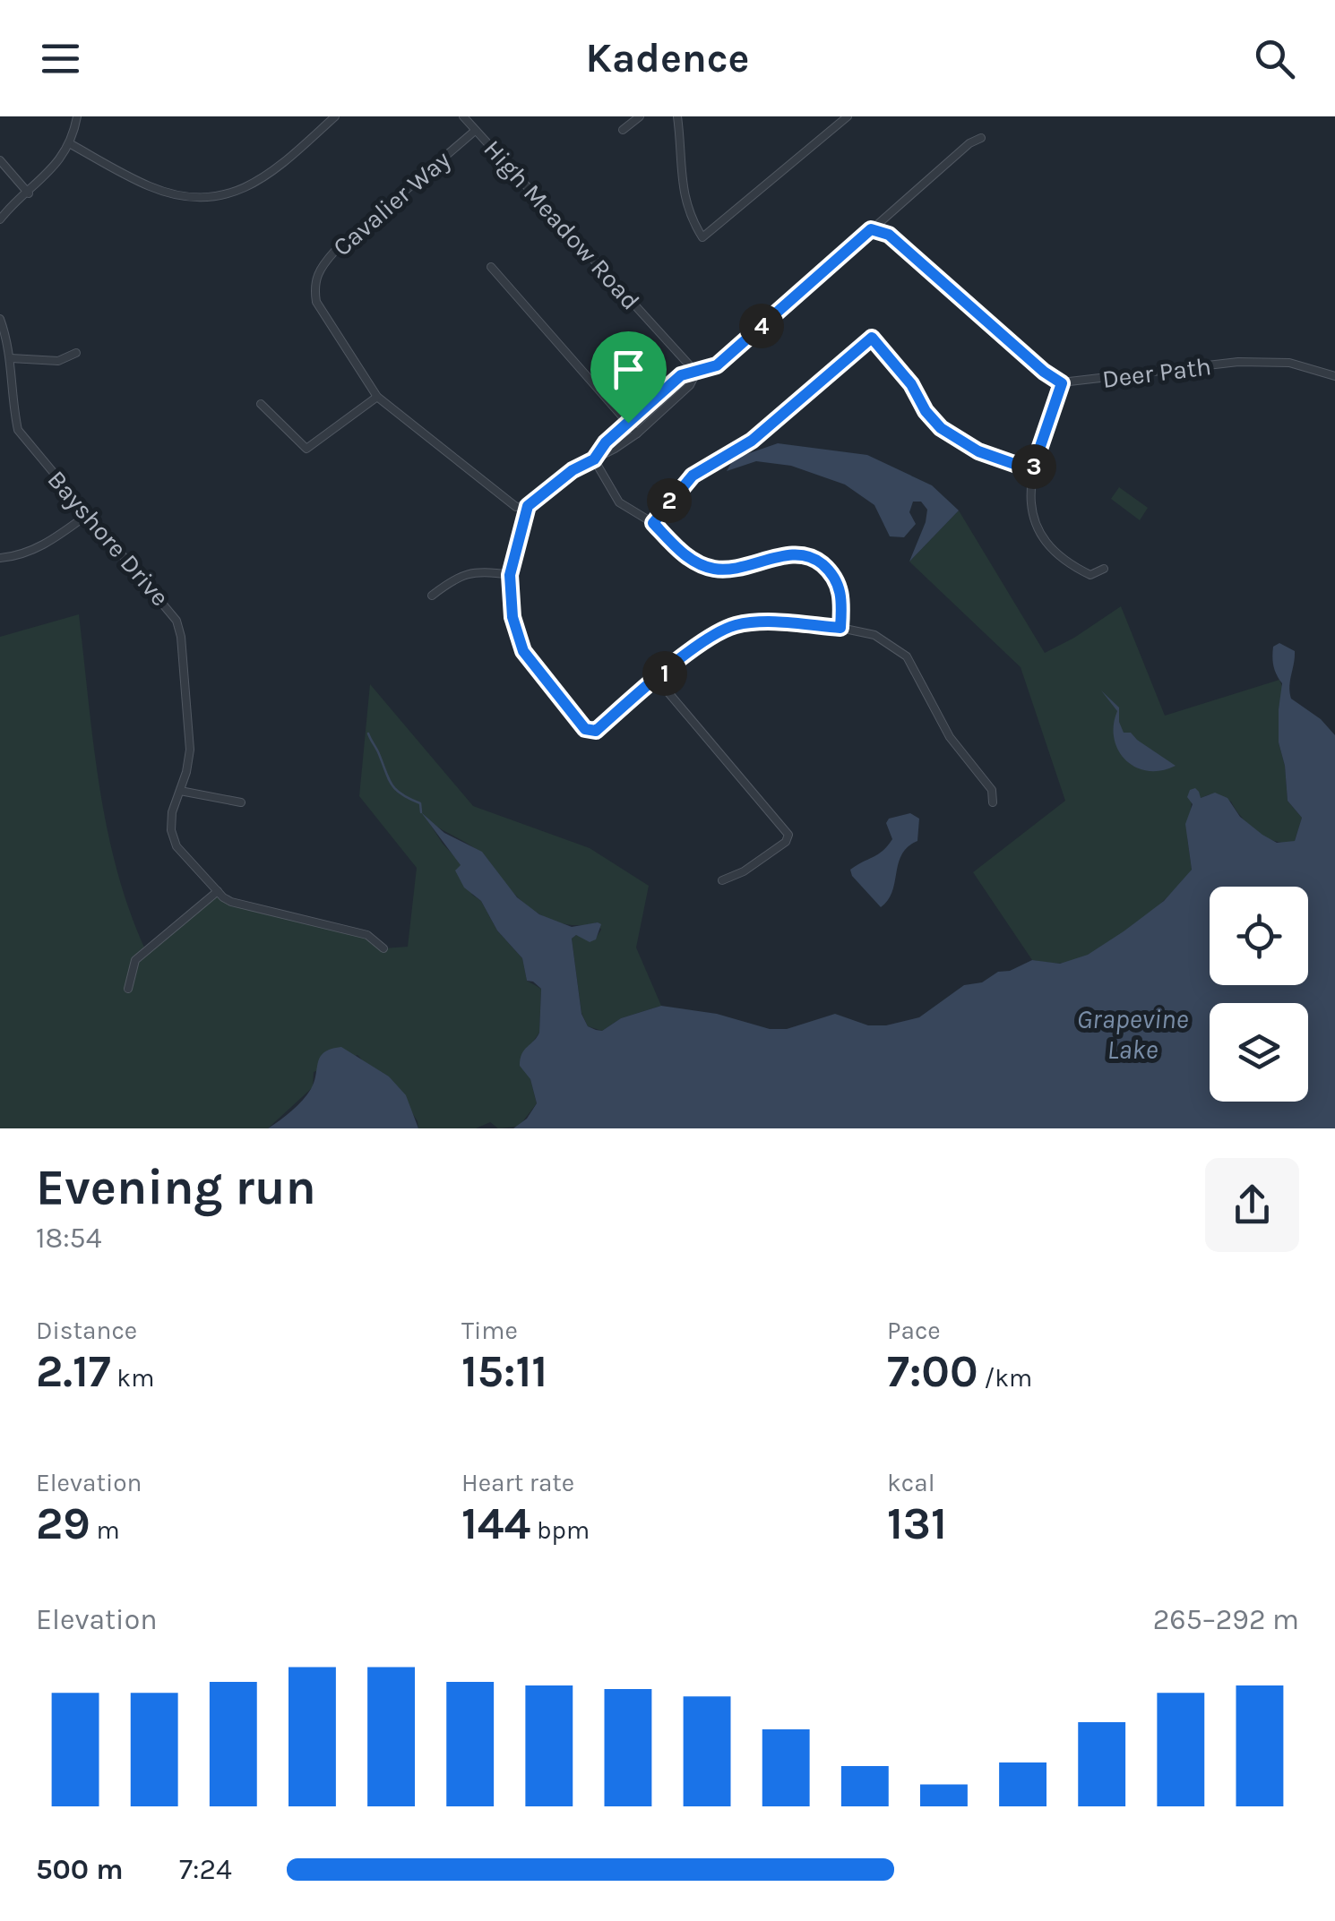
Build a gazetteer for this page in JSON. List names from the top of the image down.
{
  "streets": {
    "street": [
      "Cavalier Way",
      "High Meadow Road",
      "Deer Path",
      "Bayshore Drive"
    ]
  },
  "crossings": [
    ["Cavalier Way", "High Meadow Road"]
  ],
  "water": ["Grapevine Lake"],
  "page": {
    "header": "Kadence",
    "pins": [
      "4",
      "3",
      "2",
      "1"
    ],
    "heading": ["Evening run", "18:54"],
    "stats": [
      ["Distance", "2.17 km"],
      ["Time", "15:11"],
      ["Pace", "7:00 /km"],
      ["Elevation", "29 m"],
      ["Heart rate", "144 bpm"],
      ["kcal", "131"]
    ],
    "chart": ["Elevation", "265–292 m"],
    "list": [
      {
        "name": "500 m",
        "note": "7:24"
      }
    ]
  }
}
